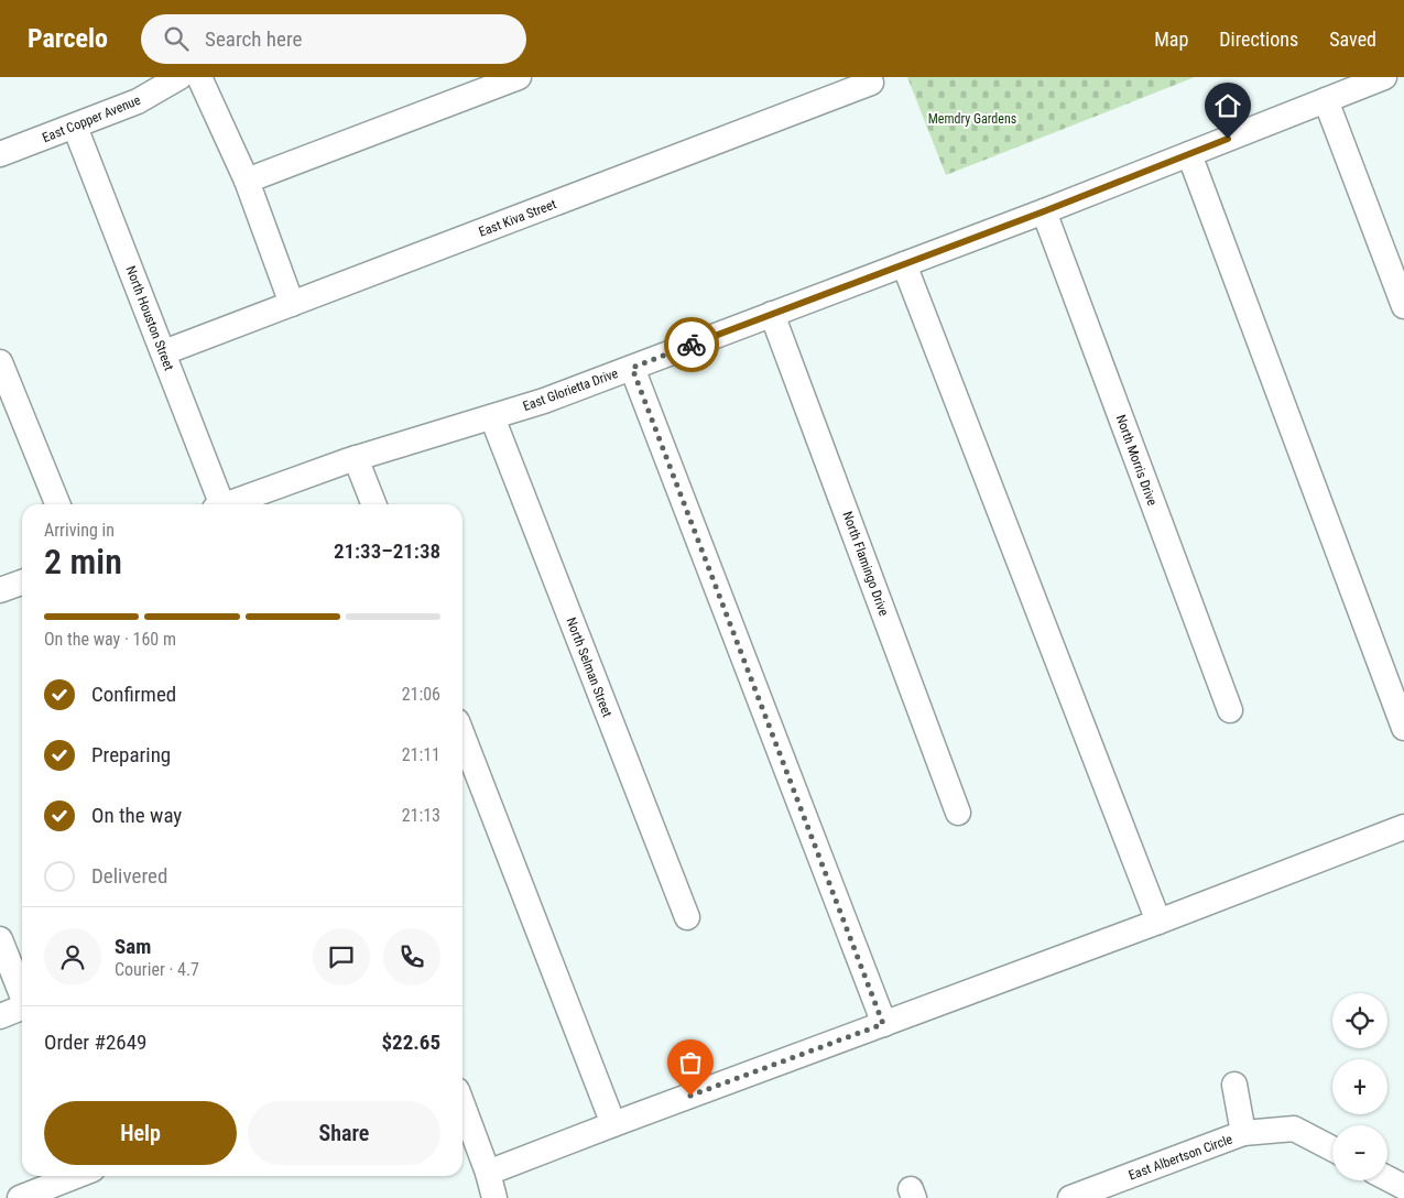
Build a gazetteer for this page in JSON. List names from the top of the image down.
{
  "streets": {
    "street": [
      "East Copper Avenue",
      "East Kiva Street",
      "North Houston Street",
      "East Glorietta Drive",
      "North Morris Drive",
      "North Flamingo Drive",
      "North Selman Street",
      "East Albertson Circle"
    ]
  },
  "crossings": [
    ["East Copper Avenue", "North Houston Street"],
    ["East Kiva Street", "North Houston Street"],
    ["East Glorietta Drive", "North Morris Drive"],
    ["East Glorietta Drive", "North Flamingo Drive"],
    ["East Glorietta Drive", "North Selman Street"]
  ],
  "parks": ["Memdry Gardens"],
  "page": {
    "header": "Parcelo",
    "search": "Search here",
    "nav": ["Map", "Directions", "Saved"],
    "heading": ["2 min", "Arriving in", "21:33–21:38"],
    "panel": [
      "Sam",
      "Courier · 4.7",
      "Order #2649",
      "$22.65"
    ],
    "bar": "On the way · 160 m",
    "list": [
      ["Confirmed", "21:06"],
      ["Preparing", "21:11"],
      ["On the way", "21:13"],
      "Delivered"
    ],
    "map_buttons": ["+", "−"],
    "buttons": ["Help", "Share"]
  }
}
